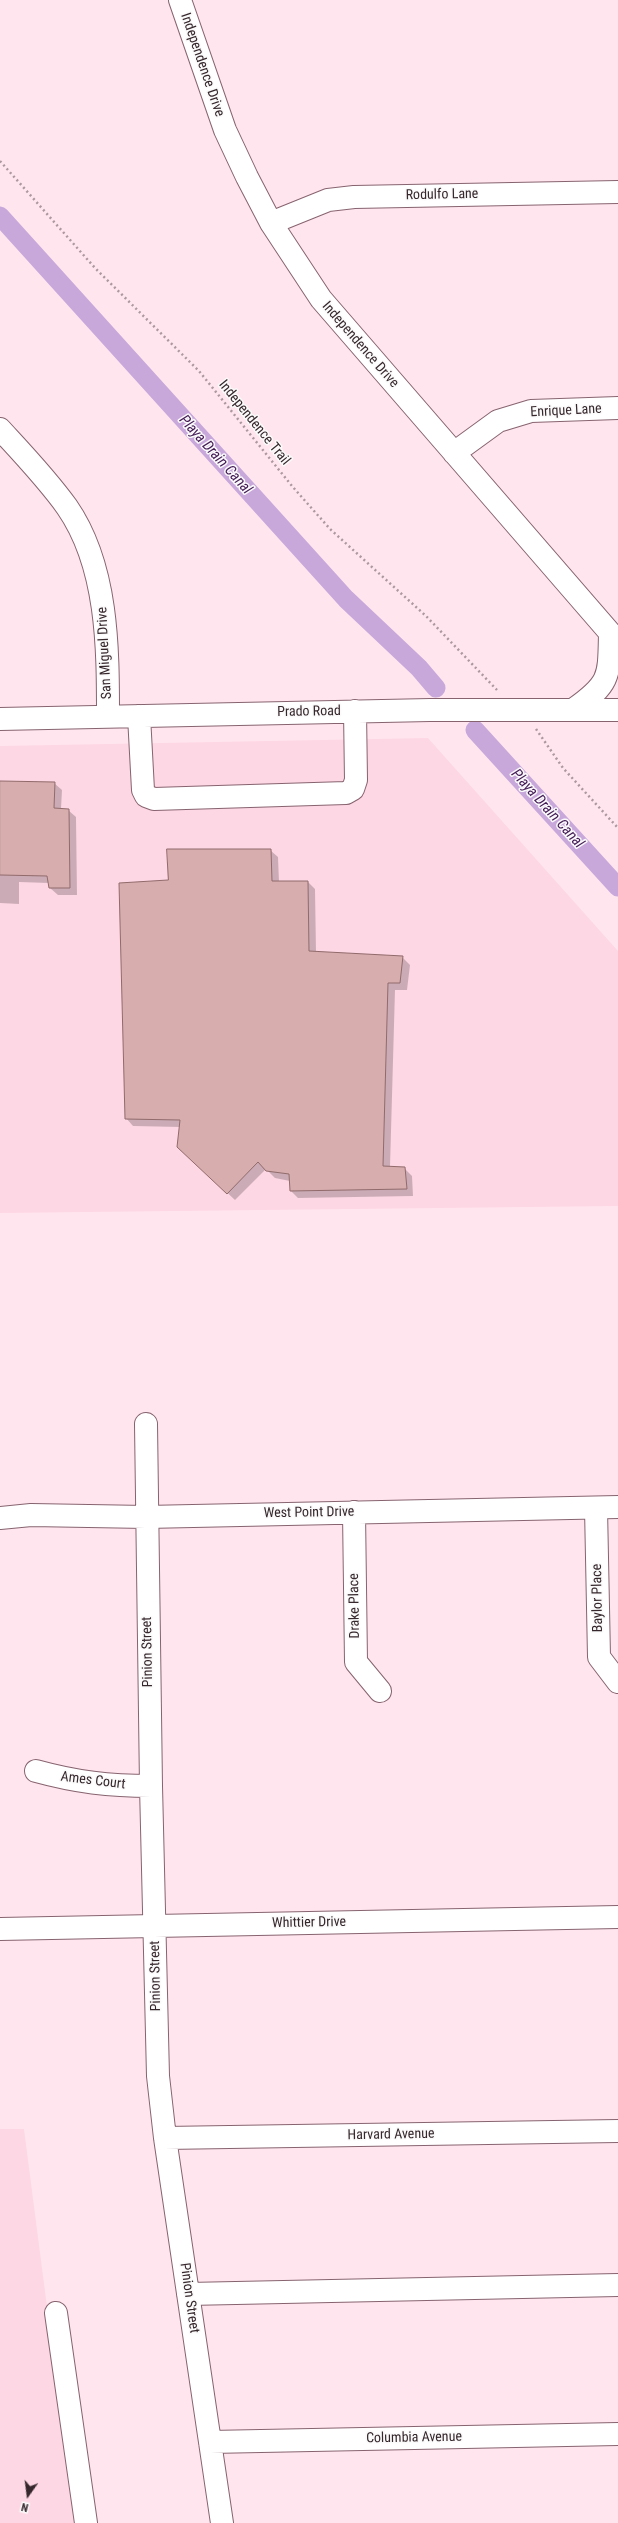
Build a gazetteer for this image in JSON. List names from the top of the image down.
{
  "streets": {
    "street": [
      "Independence Drive",
      "Rodulfo Lane",
      "Enrique Lane",
      "San Miguel Drive",
      "Prado Road",
      "West Point Drive",
      "Baylor Place",
      "Drake Place",
      "Pinion Street",
      "Ames Court",
      "Whittier Drive",
      "Harvard Avenue",
      "Columbia Avenue"
    ],
    "path": ["Independence Trail"]
  },
  "crossings": [
    ["Independence Drive", "Rodulfo Lane"],
    ["Independence Drive", "Enrique Lane"],
    ["Independence Trail", "Prado Road"],
    ["San Miguel Drive", "Prado Road"],
    ["West Point Drive", "Baylor Place"],
    ["West Point Drive", "Drake Place"],
    ["West Point Drive", "Pinion Street"],
    ["Pinion Street", "Ames Court"],
    ["Pinion Street", "Whittier Drive"],
    ["Pinion Street", "Harvard Avenue"],
    ["Pinion Street", "Columbia Avenue"]
  ],
  "water": ["Playa Drain Canal"],
  "north": "bottom"
}
